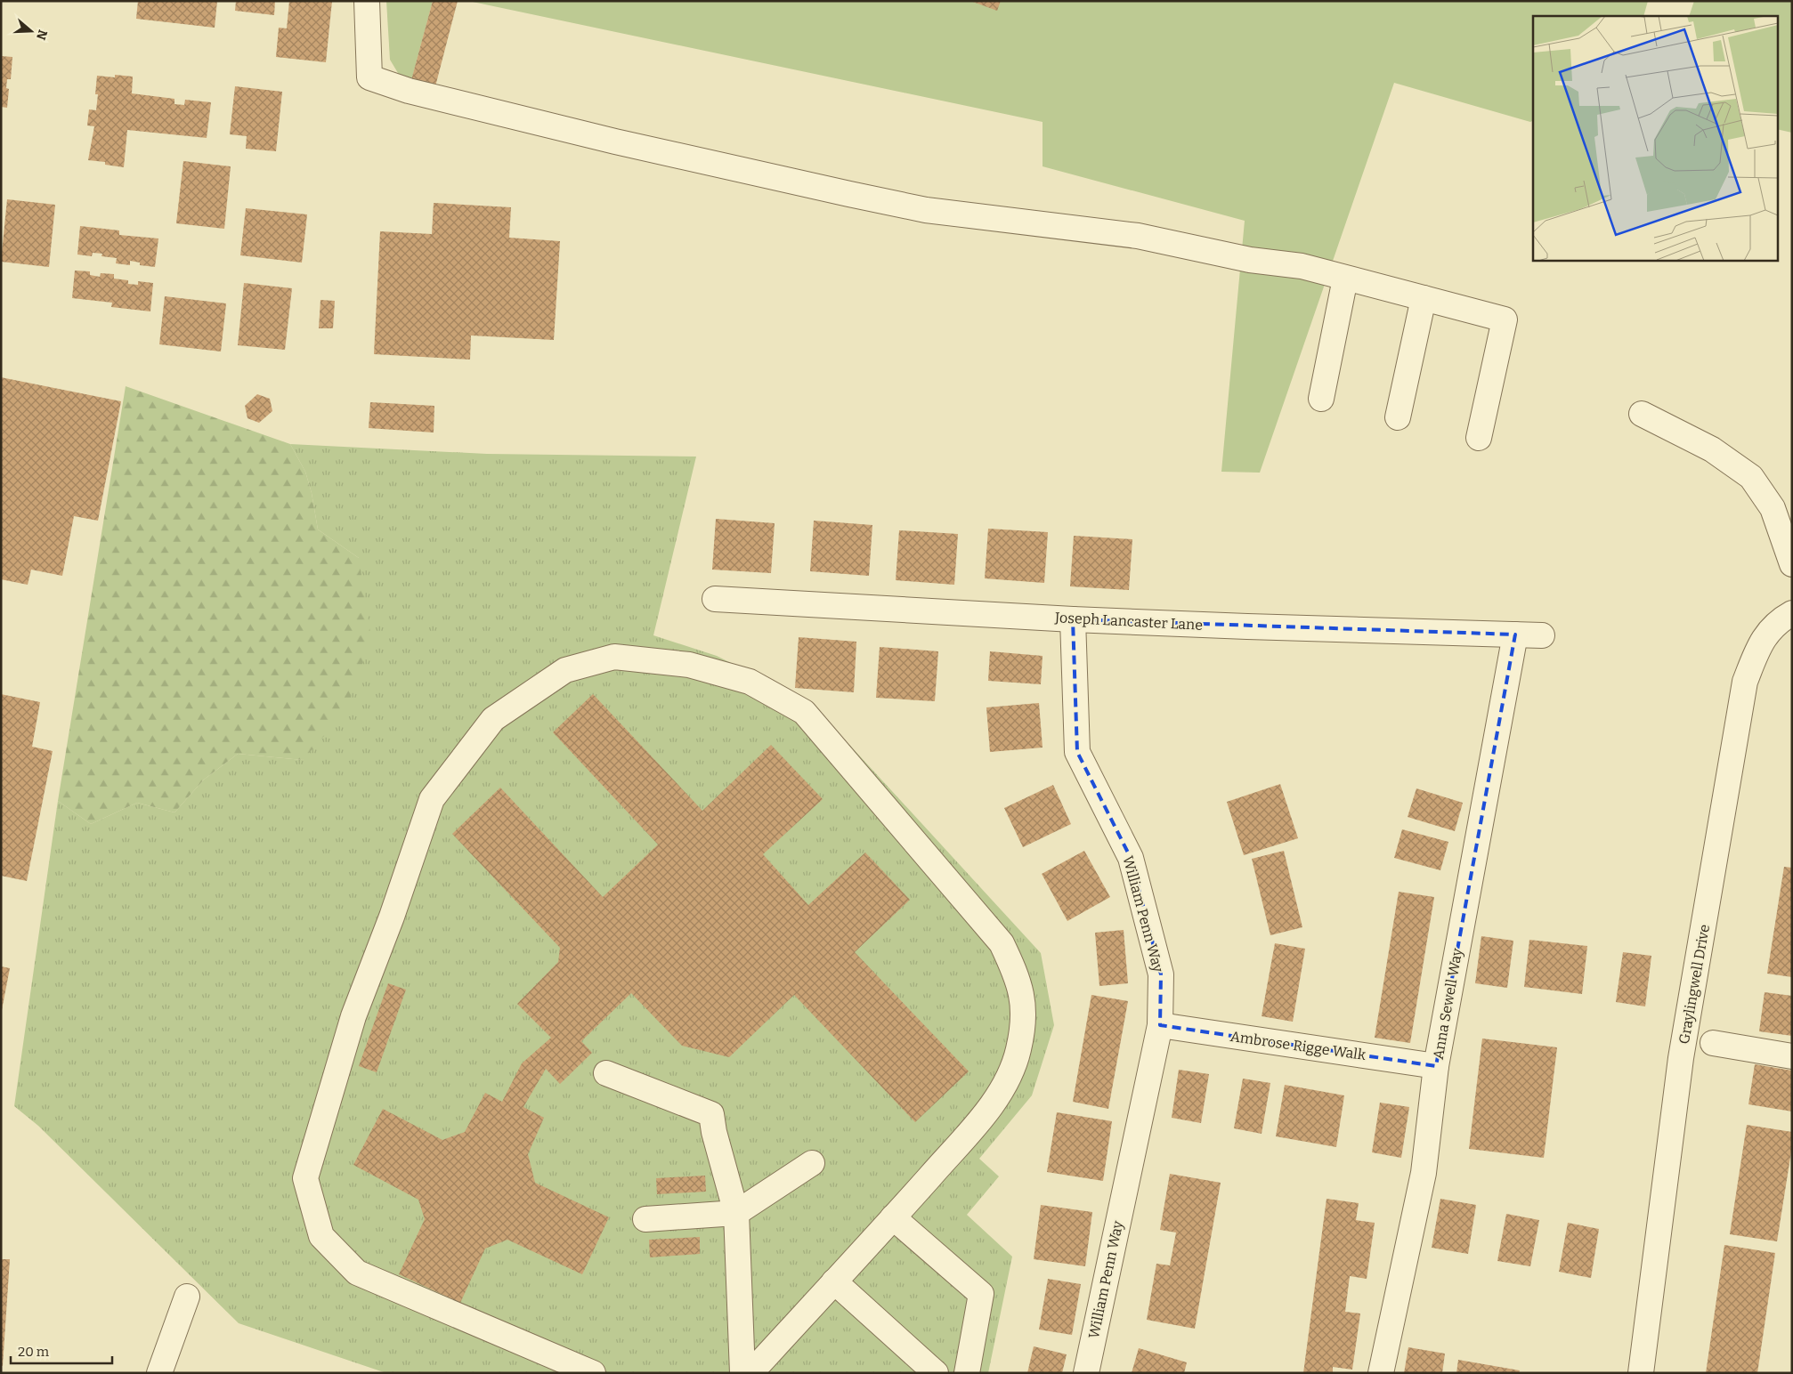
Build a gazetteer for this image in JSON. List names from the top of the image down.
{
  "streets": {
    "street": [
      "Joseph Lancaster Lane",
      "William Penn Way",
      "Graylingwell Drive",
      "Anna Sewell Way",
      "Ambrose Rigge Walk"
    ]
  },
  "crossings": [
    ["Joseph Lancaster Lane", "William Penn Way"],
    ["Joseph Lancaster Lane", "Anna Sewell Way"],
    ["William Penn Way", "Ambrose Rigge Walk"],
    ["Anna Sewell Way", "Ambrose Rigge Walk"]
  ],
  "scale_bar": "20 m",
  "north": "right"
}
